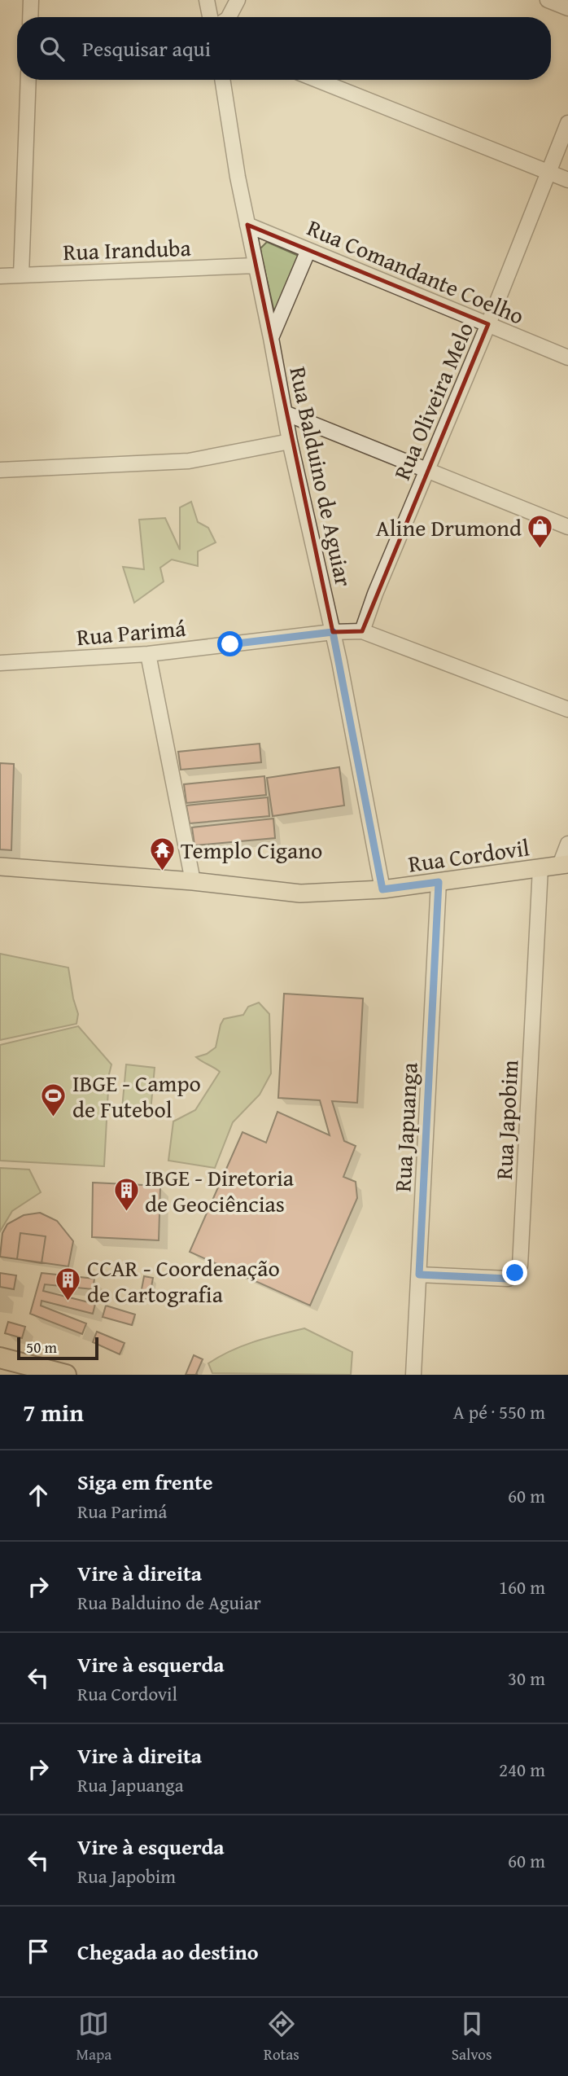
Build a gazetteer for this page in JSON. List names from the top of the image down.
{
  "streets": {
    "main road": ["Rua Cordovil"],
    "street": [
      "Rua Iranduba",
      "Rua Comandante Coelho",
      "Rua Oliveira Melo",
      "Rua Balduino de Aguiar",
      "Rua Parimá",
      "Rua Japobim",
      "Rua Japuanga"
    ]
  },
  "crossings": [
    ["Rua Iranduba", "Rua Balduino de Aguiar"],
    ["Rua Comandante Coelho", "Rua Oliveira Melo"],
    ["Rua Comandante Coelho", "Rua Balduino de Aguiar"],
    ["Rua Oliveira Melo", "Rua Parimá"],
    ["Rua Balduino de Aguiar", "Rua Parimá"],
    ["Rua Balduino de Aguiar", "Rua Cordovil"],
    ["Rua Cordovil", "Rua Japobim"],
    ["Rua Cordovil", "Rua Japuanga"],
    ["Rua Japobim", "Rua Japuanga"]
  ],
  "places": {
    "shop": ["Aline Drumond"],
    "temple": ["Templo Cigano"],
    "sports": ["IBGE - Campo de Futebol"],
    "building": ["IBGE - Diretoria de Geociências", "CCAR - Coordenação de Cartografia"]
  },
  "scale_bar": "50 m",
  "page": {
    "search": "Pesquisar aqui",
    "scale": "50 m",
    "heading": ["7 min", "A pé · 550 m"],
    "list": [
      ["Siga em frente", "Rua Parimá", "60 m"],
      ["Vire à direita", "Rua Balduino de Aguiar", "160 m"],
      ["Vire à esquerda", "Rua Cordovil", "30 m"],
      ["Vire à direita", "Rua Japuanga", "240 m"],
      ["Vire à esquerda", "Rua Japobim", "60 m"],
      "Chegada ao destino"
    ],
    "nav": ["Mapa", "Rotas", "Salvos"]
  }
}
